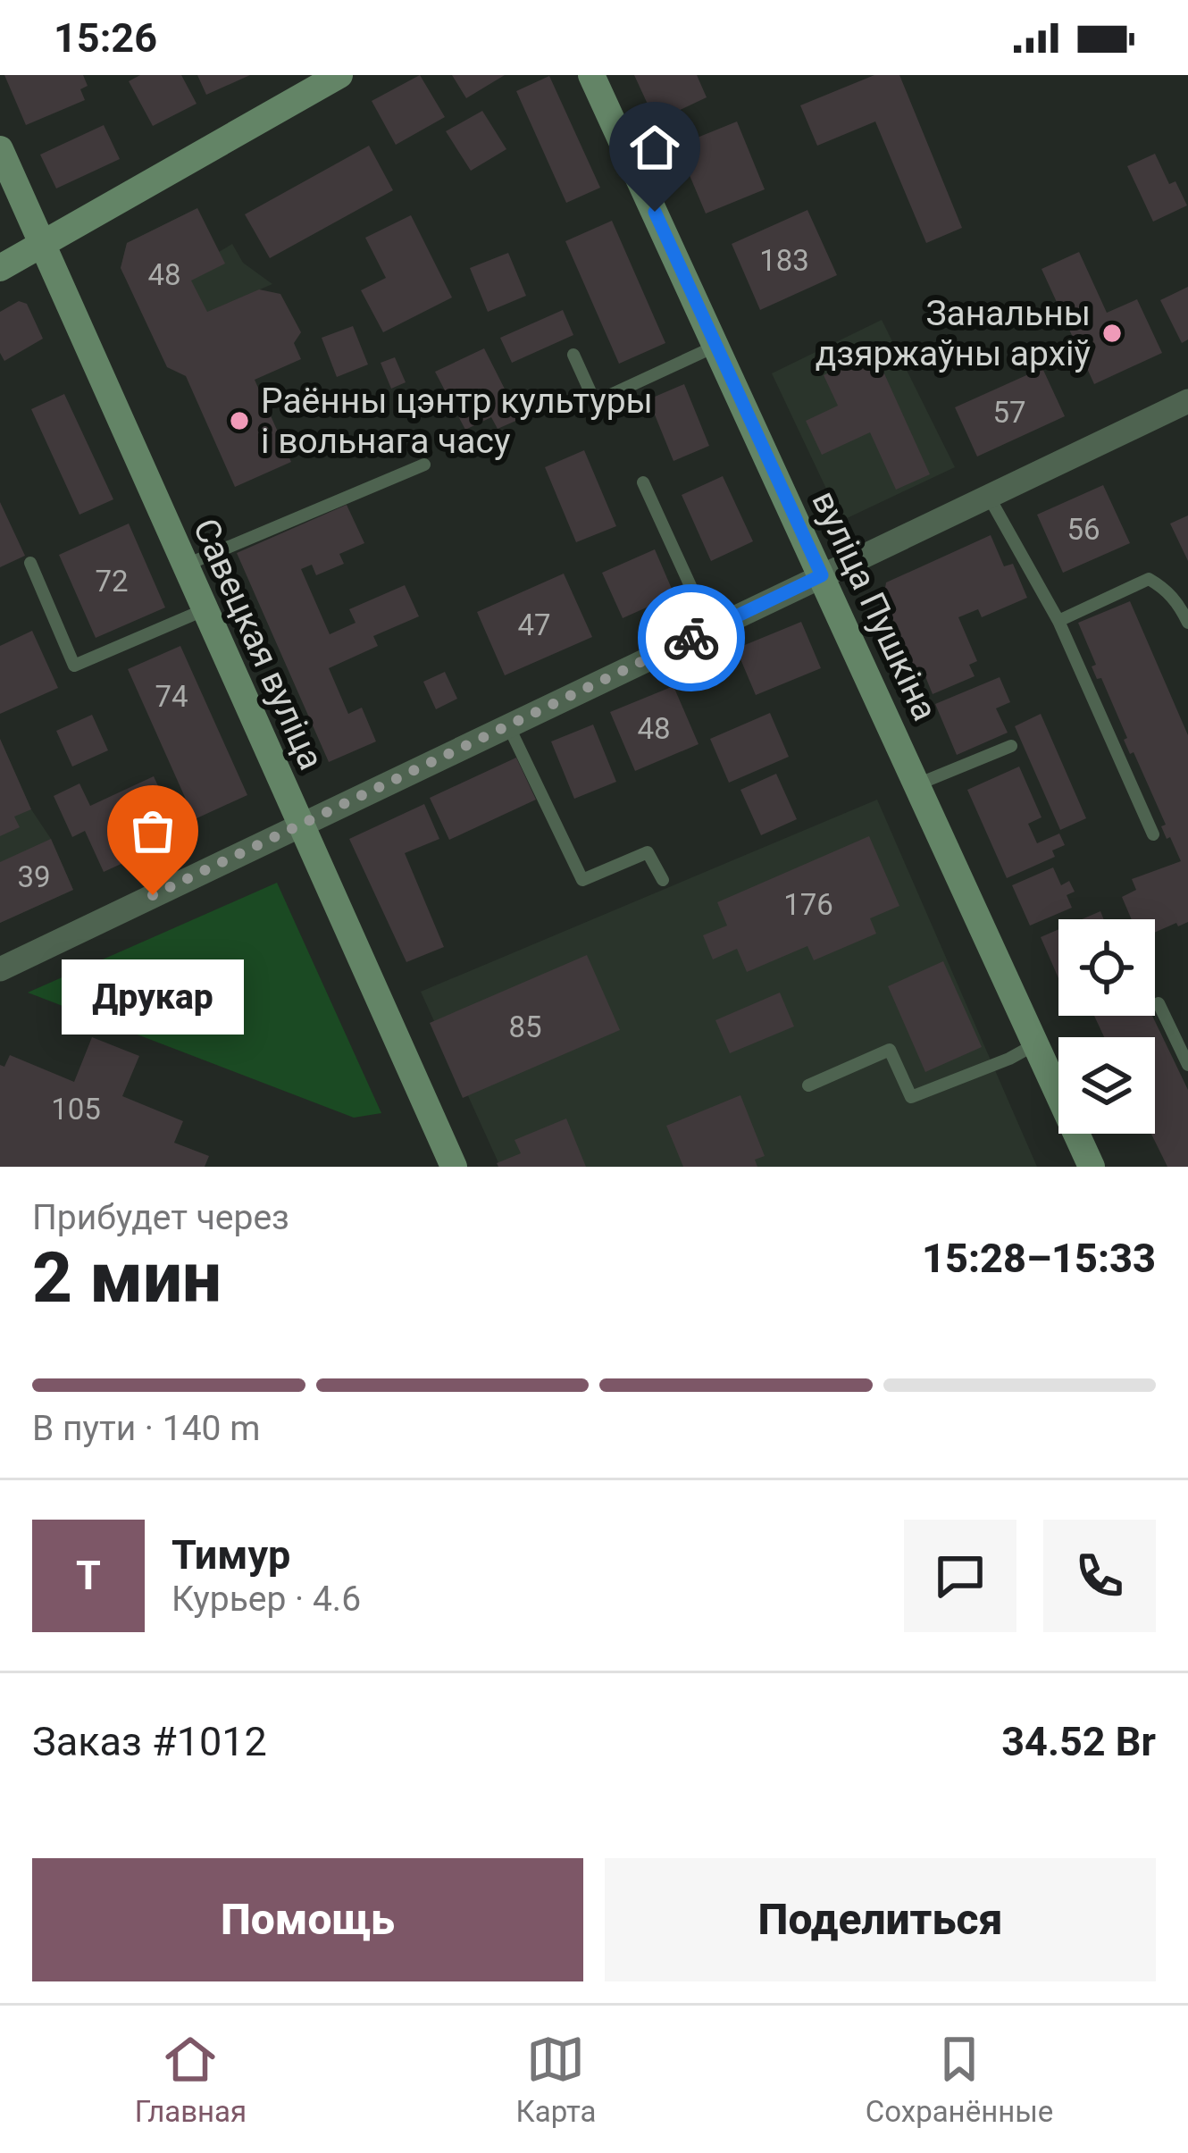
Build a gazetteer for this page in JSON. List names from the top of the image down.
{
  "streets": {
    "street": ["вуліца Пушкіна", "Савецкая вуліца"]
  },
  "places": ["Занальны дзяржаўны архіў", "Раённы цэнтр культуры і вольнага часу", "Друкар"],
  "house_numbers": [
    "183",
    "48",
    "57",
    "56",
    "72",
    "47",
    "74",
    "48",
    "39",
    "176",
    "85",
    "105"
  ],
  "page": {
    "status": "15:26",
    "bubble": "Друкар",
    "heading": ["2 мин", "Прибудет через", "15:28–15:33"],
    "panel": [
      "Тимур",
      "Курьер · 4.6",
      "Заказ #1012",
      "34.52 Br"
    ],
    "bar": "В пути · 140 m",
    "round": "Т",
    "buttons": ["Помощь", "Поделиться"],
    "tabs": ["Главная", "Карта", "Сохранённые"]
  }
}
